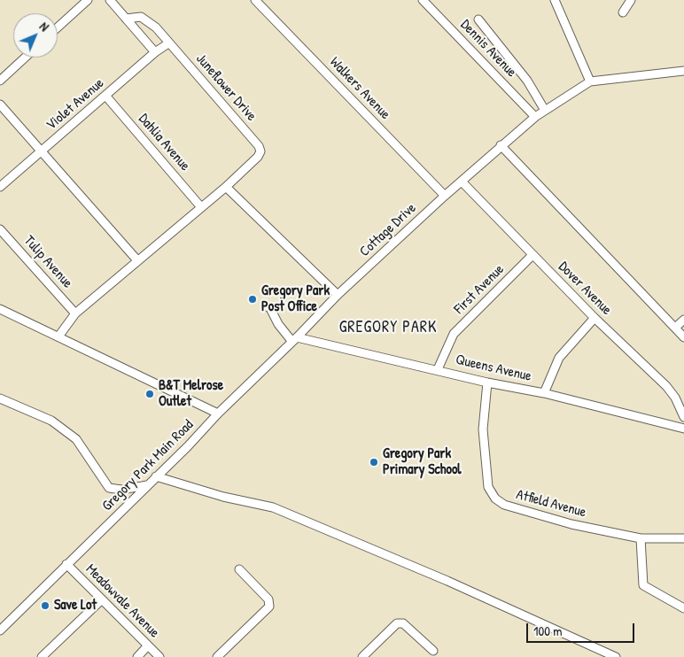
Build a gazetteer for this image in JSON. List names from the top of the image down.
{
  "streets": {
    "street": [
      "Dennis Avenue",
      "Juneflower Drive",
      "Walkers Avenue",
      "Violet Avenue",
      "Dahlia Avenue",
      "Cottage Drive",
      "Tulip Avenue",
      "Dover Avenue",
      "First Avenue",
      "Queens Avenue",
      "Gregory Park Main Road",
      "Atfield Avenue",
      "Meadowvale Avenue"
    ]
  },
  "crossings": [
    ["Dennis Avenue", "Cottage Drive"],
    ["Juneflower Drive", "Violet Avenue"],
    ["Walkers Avenue", "Cottage Drive"],
    ["Violet Avenue", "Dahlia Avenue"],
    ["Cottage Drive", "Dover Avenue"],
    ["Cottage Drive", "Queens Avenue"],
    ["Cottage Drive", "Gregory Park Main Road"],
    ["Dover Avenue", "First Avenue"],
    ["First Avenue", "Queens Avenue"],
    ["Queens Avenue", "Atfield Avenue"],
    ["Gregory Park Main Road", "Meadowvale Avenue"]
  ],
  "districts": ["GREGORY PARK"],
  "places": [
    "Gregory Park Post Office",
    "B&T Melrose Outlet",
    "Gregory Park Primary School",
    "Save Lot"
  ],
  "scale_bar": "100 m",
  "north": "top right"
}
